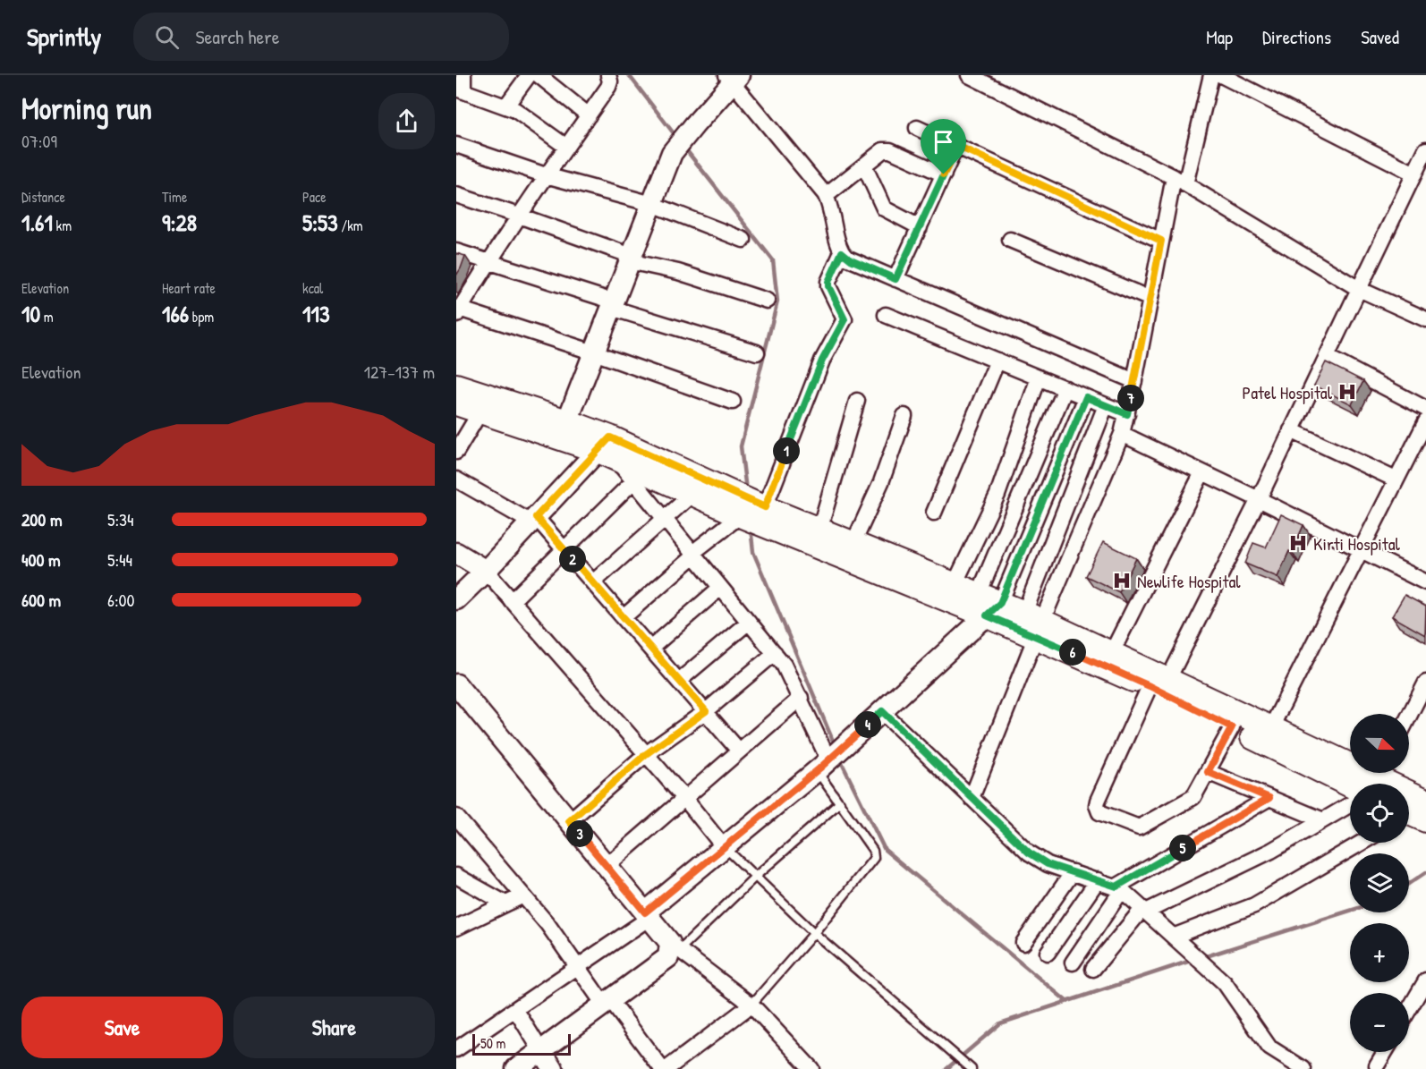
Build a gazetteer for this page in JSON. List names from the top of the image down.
{
  "places": {
    "hospital": ["Patel Hospital", "Kirti Hospital", "Newlife Hospital"]
  },
  "scale_bar": "50 m",
  "north": "right",
  "page": {
    "header": "Sprintly",
    "search": "Search here",
    "nav": ["Map", "Directions", "Saved"],
    "heading": ["Morning run", "07:09"],
    "stats": [
      ["Distance", "1.61 km"],
      ["Time", "9:28"],
      ["Pace", "5:53 /km"],
      ["Elevation", "10 m"],
      ["Heart rate", "166 bpm"],
      ["kcal", "113"]
    ],
    "chart": ["Elevation", "127–137 m"],
    "pins": [
      "7",
      "1",
      "2",
      "6",
      "4",
      "3",
      "5"
    ],
    "list": [
      {
        "name": "200 m",
        "note": "5:34"
      },
      {
        "name": "400 m",
        "note": "5:44"
      },
      {
        "name": "600 m",
        "note": "6:00"
      }
    ],
    "map_buttons": ["+", "−"],
    "buttons": ["Save", "Share"],
    "scale": "50 m"
  }
}
